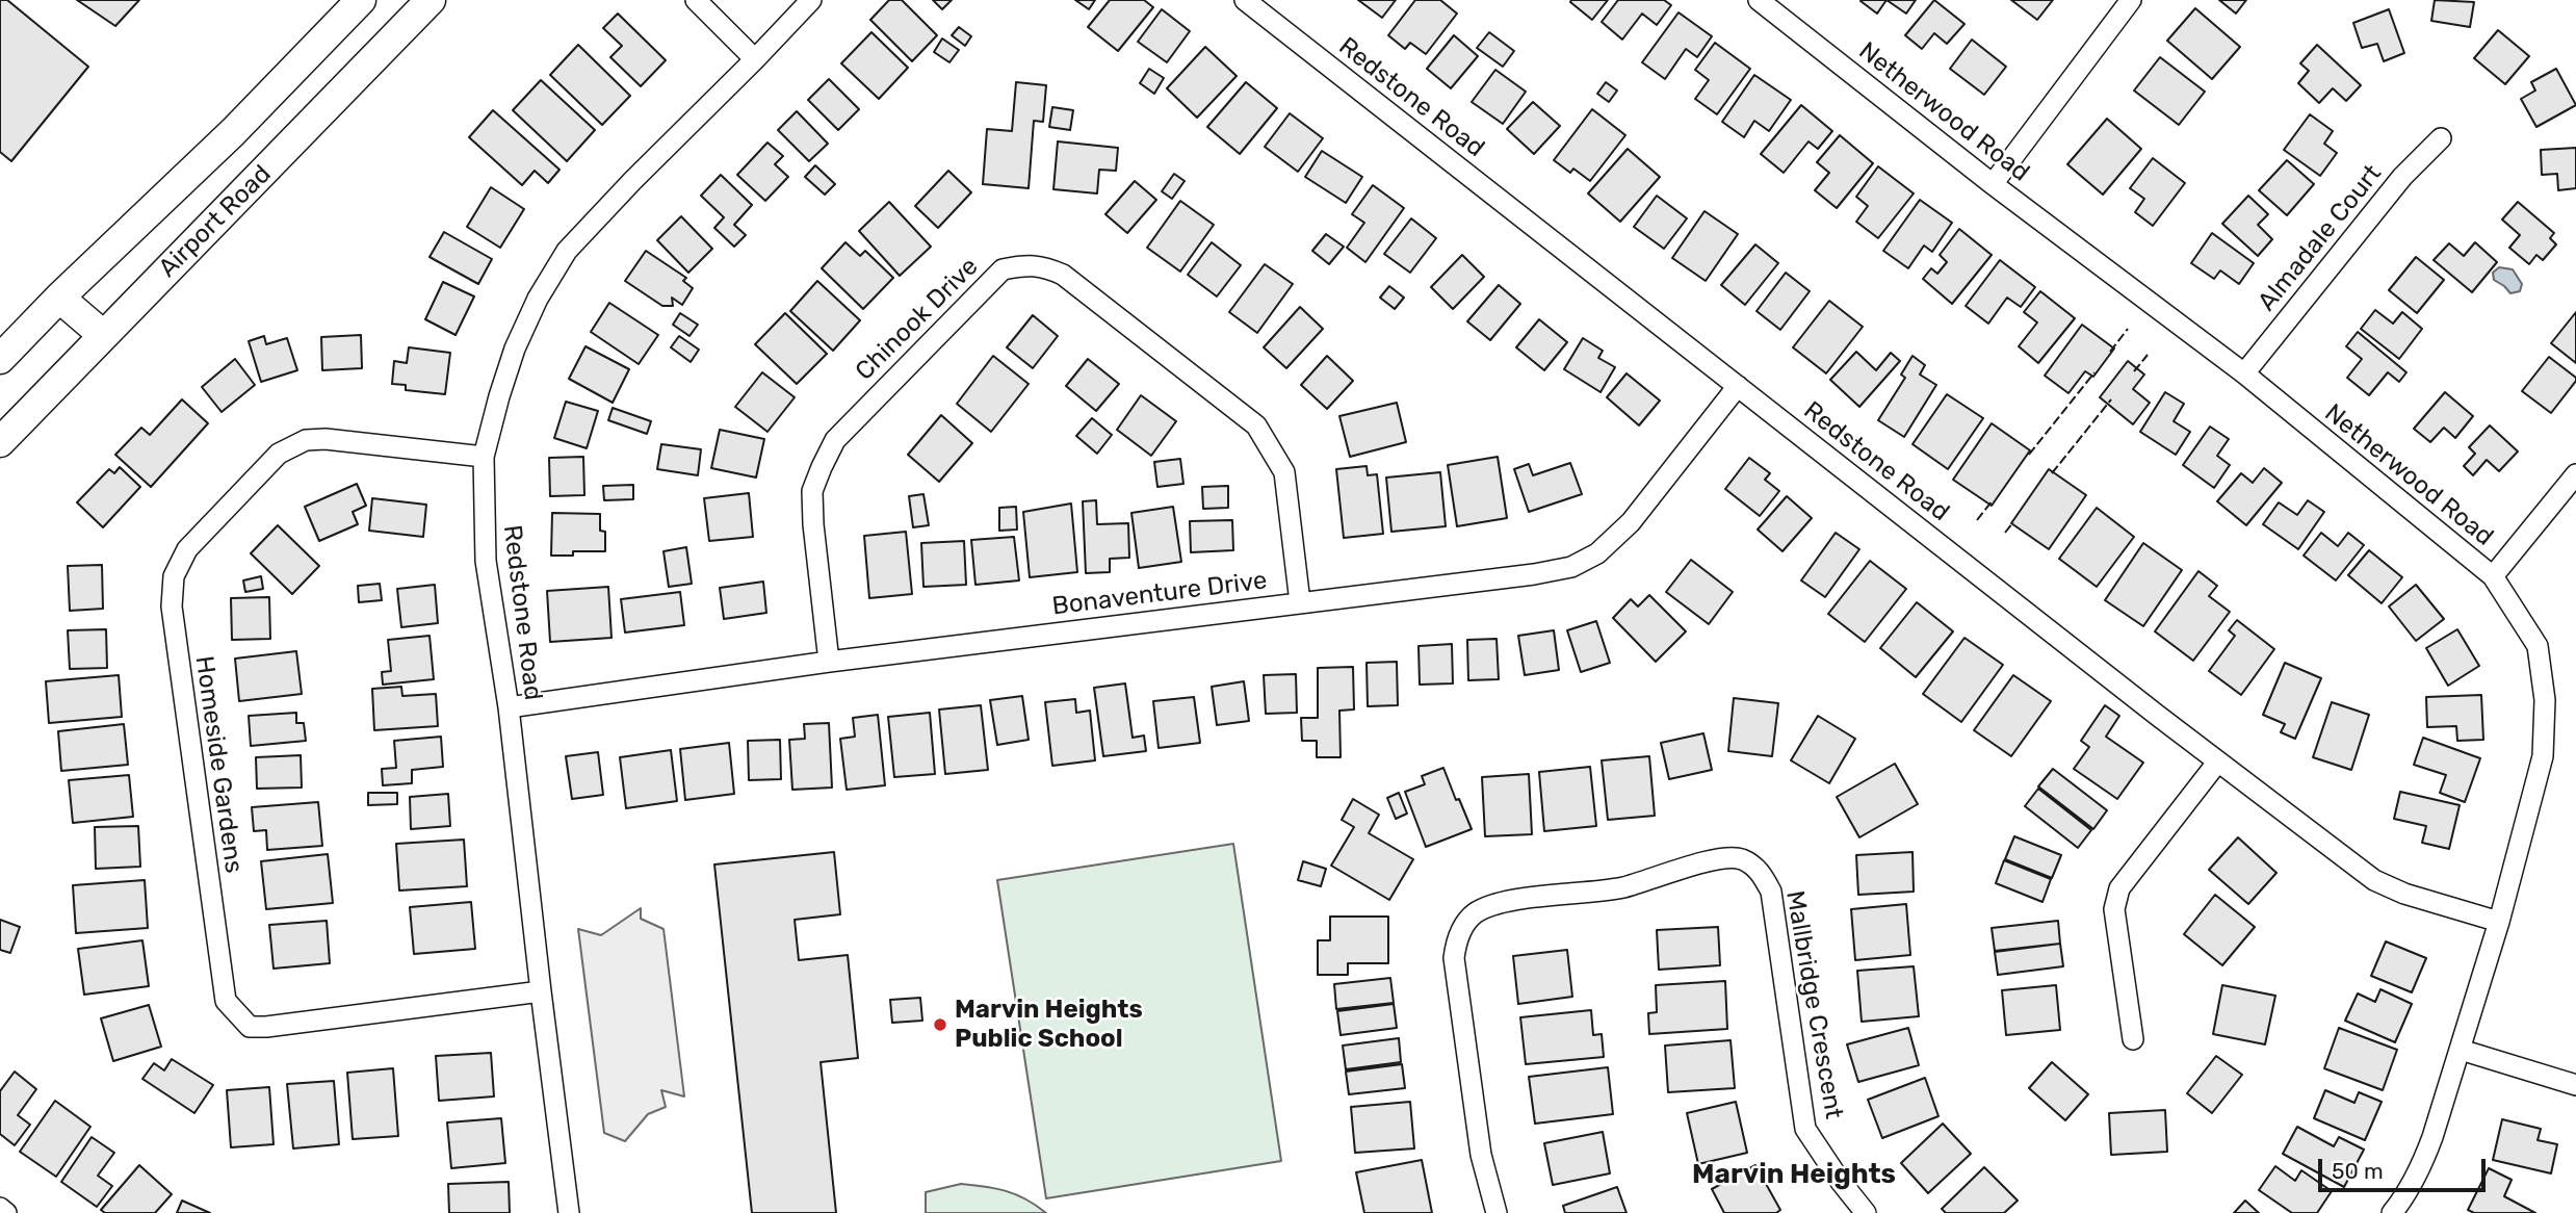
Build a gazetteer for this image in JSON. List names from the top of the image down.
{
  "streets": {
    "main road": ["Airport Road"],
    "street": [
      "Redstone Road",
      "Netherwood Road",
      "Almadale Court",
      "Chinook Drive",
      "Bonaventure Drive",
      "Homeside Gardens",
      "Mallbridge Crescent"
    ]
  },
  "crossings": [
    ["Redstone Road", "Netherwood Road"],
    ["Redstone Road", "Bonaventure Drive"],
    ["Redstone Road", "Homeside Gardens"],
    ["Netherwood Road", "Almadale Court"],
    ["Chinook Drive", "Bonaventure Drive"]
  ],
  "districts": ["Marvin Heights"],
  "places": ["Marvin Heights Public School"],
  "scale_bar": "50 m"
}
